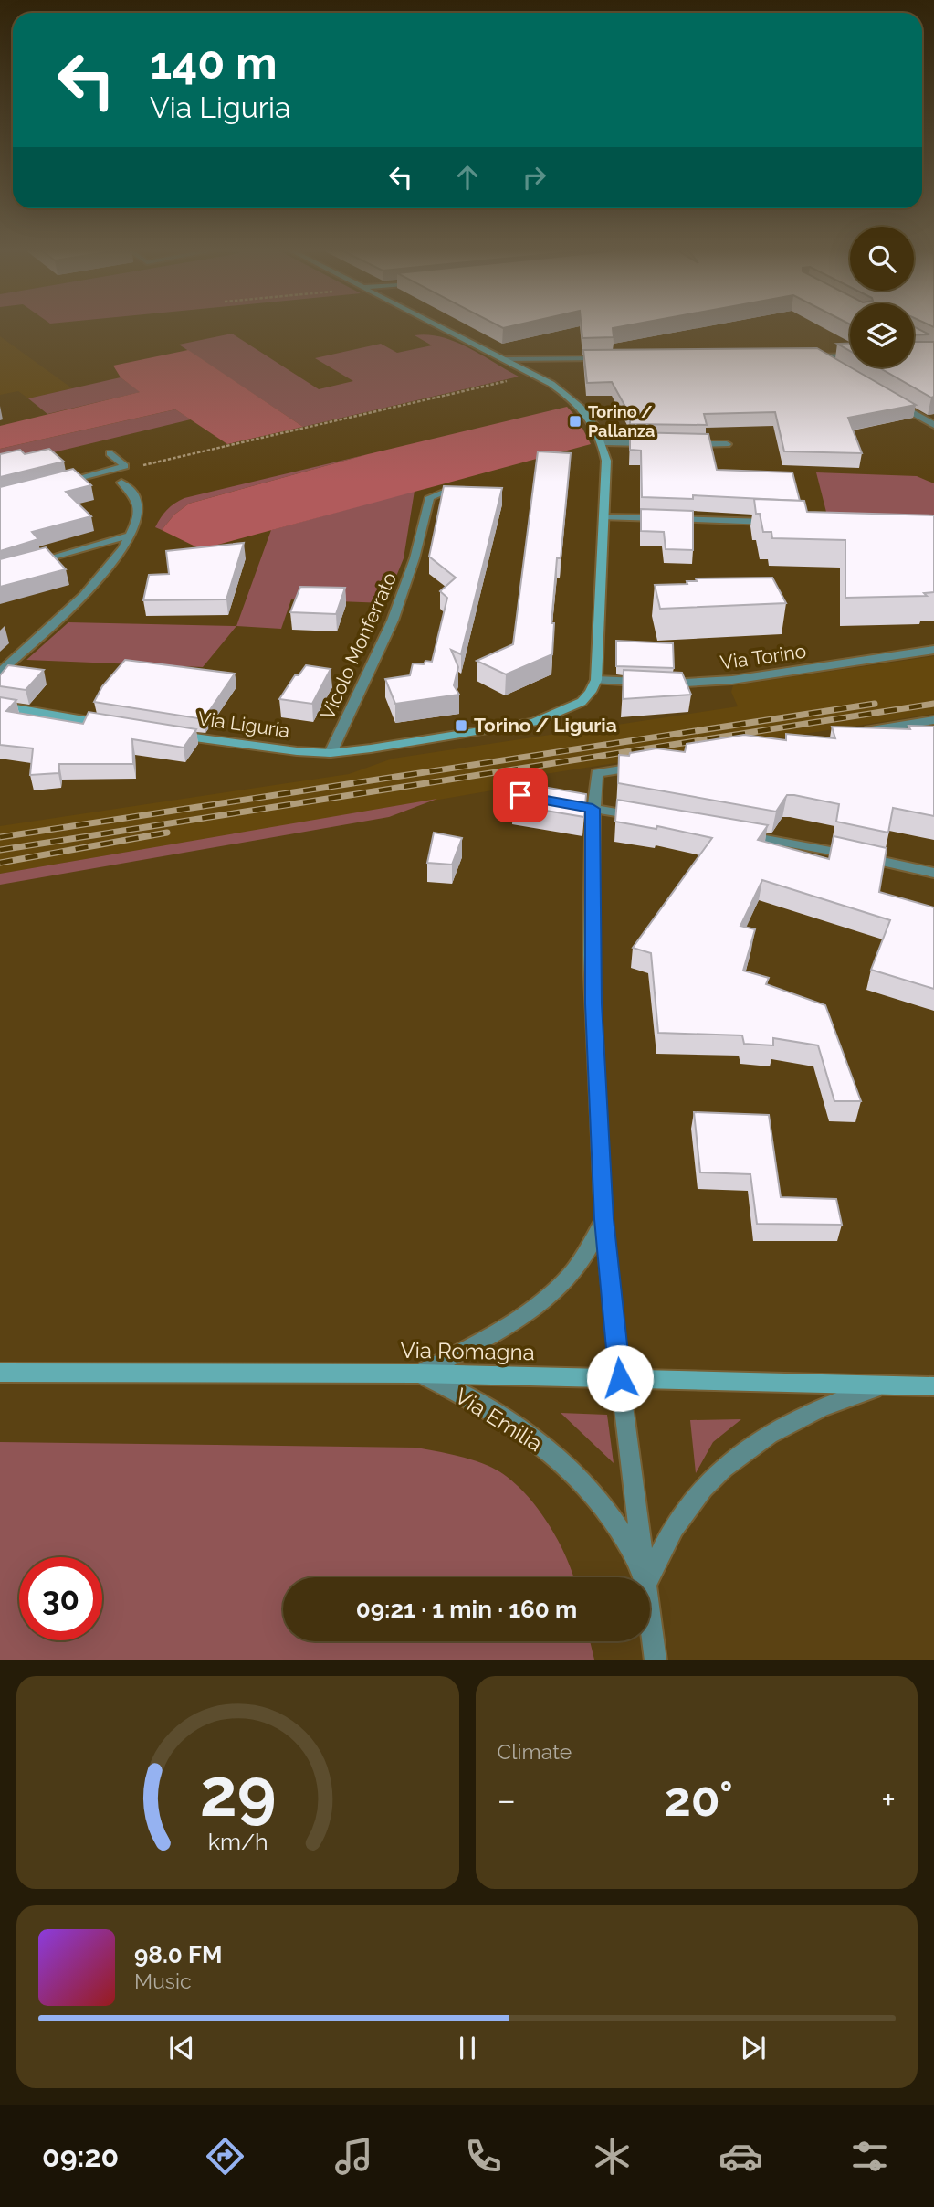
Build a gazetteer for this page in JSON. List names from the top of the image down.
{
  "streets": {
    "main road": ["Via Liguria", "Via Romagna"],
    "street": ["Vicolo Monferrato", "Via Torino", "Via Emilia"]
  },
  "crossings": [
    ["Vicolo Monferrato", "Via Liguria"],
    ["Via Romagna", "Via Emilia"]
  ],
  "places": {
    "transit": ["Torino / Pallanza", "Torino / Liguria"]
  },
  "page": {
    "turn": ["140 m", "Via Liguria"],
    "limit": "30",
    "trip": "09:21 · 1 min · 160 m",
    "tile": "Climate",
    "heat": ["−", "20°", "+"],
    "song": ["98.0 FM", "Music"],
    "tabs": "09:20",
    "gauge": ["29", "km/h"]
  }
}
